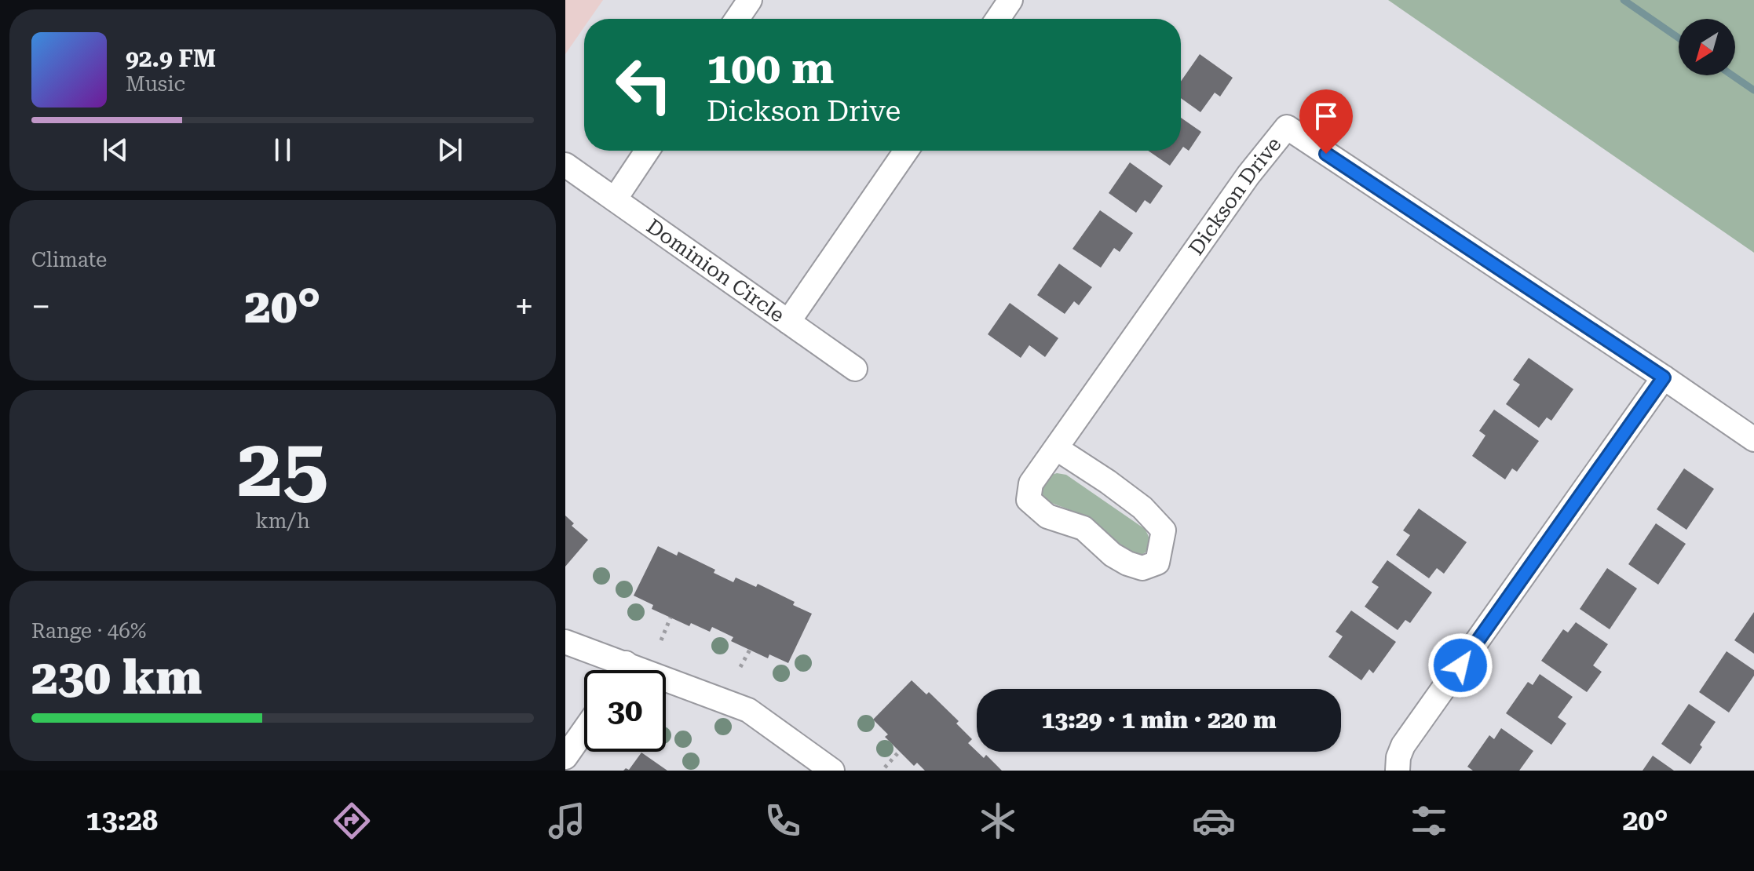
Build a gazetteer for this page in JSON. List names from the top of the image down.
{
  "streets": {
    "street": ["Dickson Drive", "Dominion Circle"]
  },
  "north": "bottom left",
  "page": {
    "turn": ["100 m", "Dickson Drive"],
    "song": ["92.9 FM", "Music"],
    "tile": [
      "Climate",
      ["25", "km/h"],
      ["Range · 46%", "230 km"]
    ],
    "heat": ["−", "20°", "+"],
    "limit": "30",
    "trip": "13:29 · 1 min · 220 m",
    "tabs": ["13:28", "20°"]
  }
}
